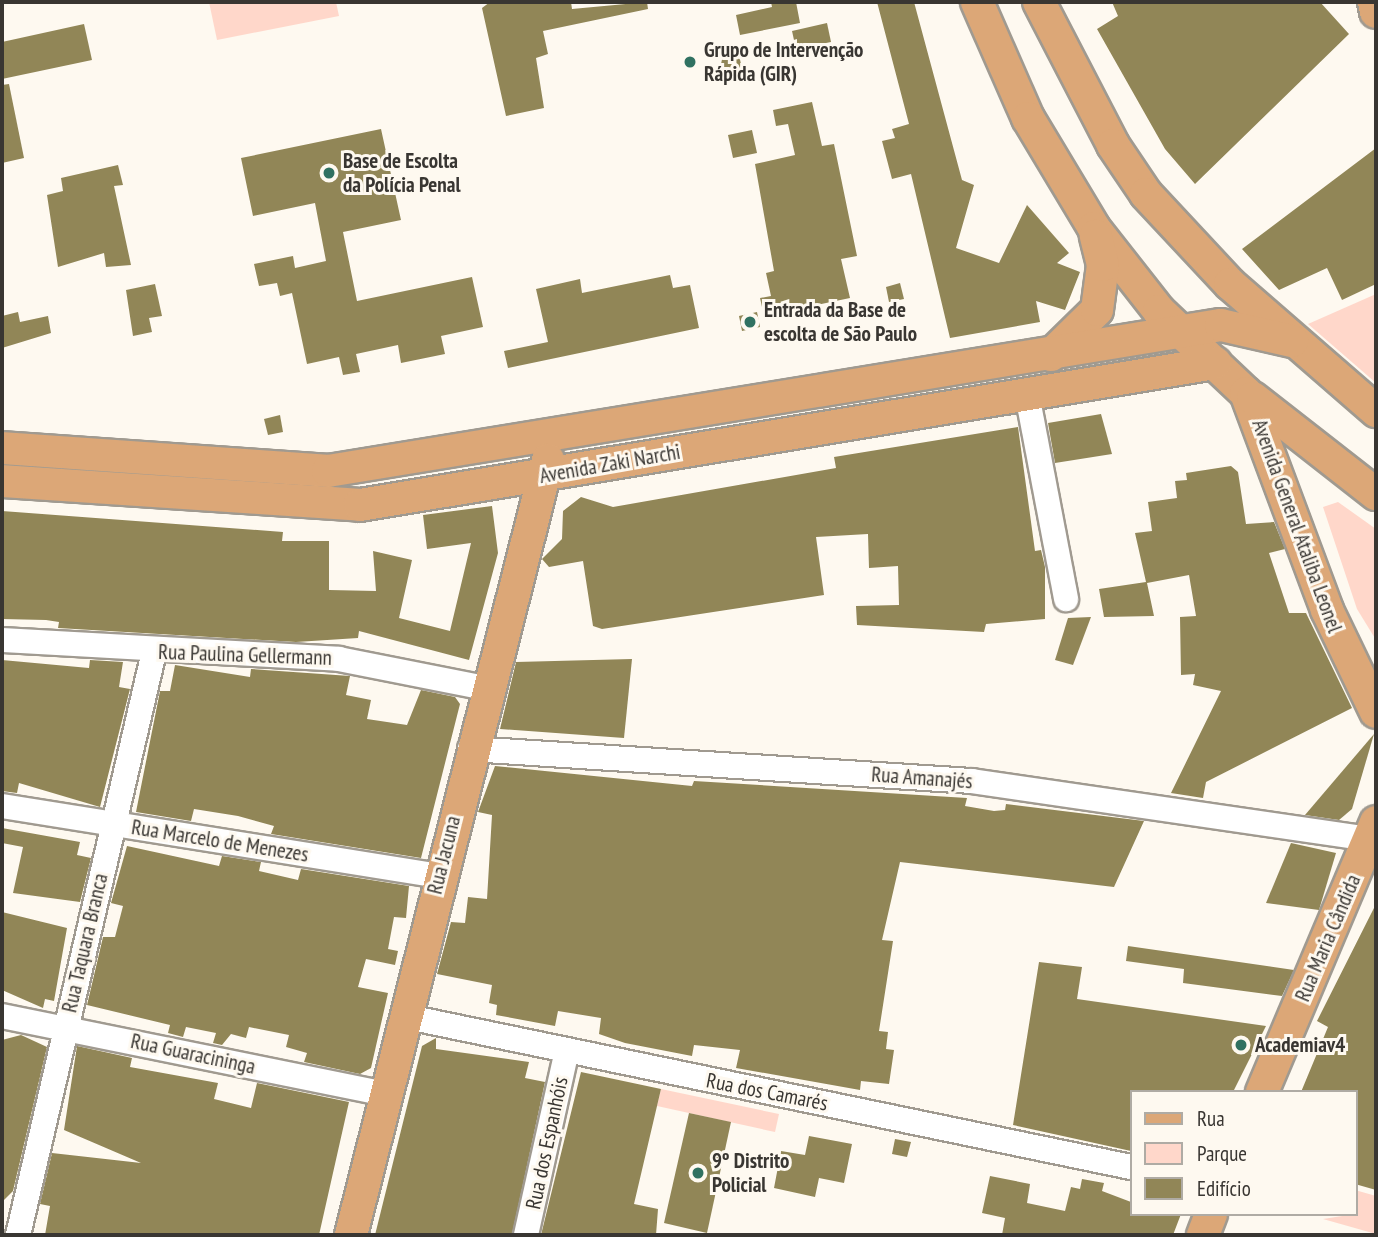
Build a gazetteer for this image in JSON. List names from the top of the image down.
{
  "streets": {
    "main road": [
      "Avenida Zaki Narchi",
      "Avenida General Ataliba Leonel",
      "Rua Jacuna",
      "Rua Maria Cândida"
    ],
    "street": [
      "Rua Paulina Gellermann",
      "Rua Amanajés",
      "Rua Marcelo de Menezes",
      "Rua Taquara Branca",
      "Rua Guaracininga",
      "Rua dos Camarés",
      "Rua dos Espanhóis"
    ]
  },
  "crossings": [
    ["Avenida Zaki Narchi", "Avenida General Ataliba Leonel"],
    ["Avenida Zaki Narchi", "Rua Jacuna"],
    ["Rua Paulina Gellermann", "Rua Jacuna"],
    ["Rua Paulina Gellermann", "Rua Taquara Branca"],
    ["Rua Amanajés", "Rua Jacuna"],
    ["Rua Amanajés", "Rua Maria Cândida"],
    ["Rua Marcelo de Menezes", "Rua Jacuna"],
    ["Rua Marcelo de Menezes", "Rua Taquara Branca"],
    ["Rua Jacuna", "Rua Guaracininga"],
    ["Rua Jacuna", "Rua dos Camarés"],
    ["Rua Taquara Branca", "Rua Guaracininga"],
    ["Rua dos Camarés", "Rua dos Espanhóis"]
  ],
  "places": [
    "Grupo de Intervenção Rápida (GIR)",
    "Base de Escolta da Polícia Penal",
    "Entrada da Base de escolta de São Paulo",
    "Academiav4",
    "9º Distrito Policial"
  ],
  "legend": ["Rua", "Parque", "Edifício"]
}
